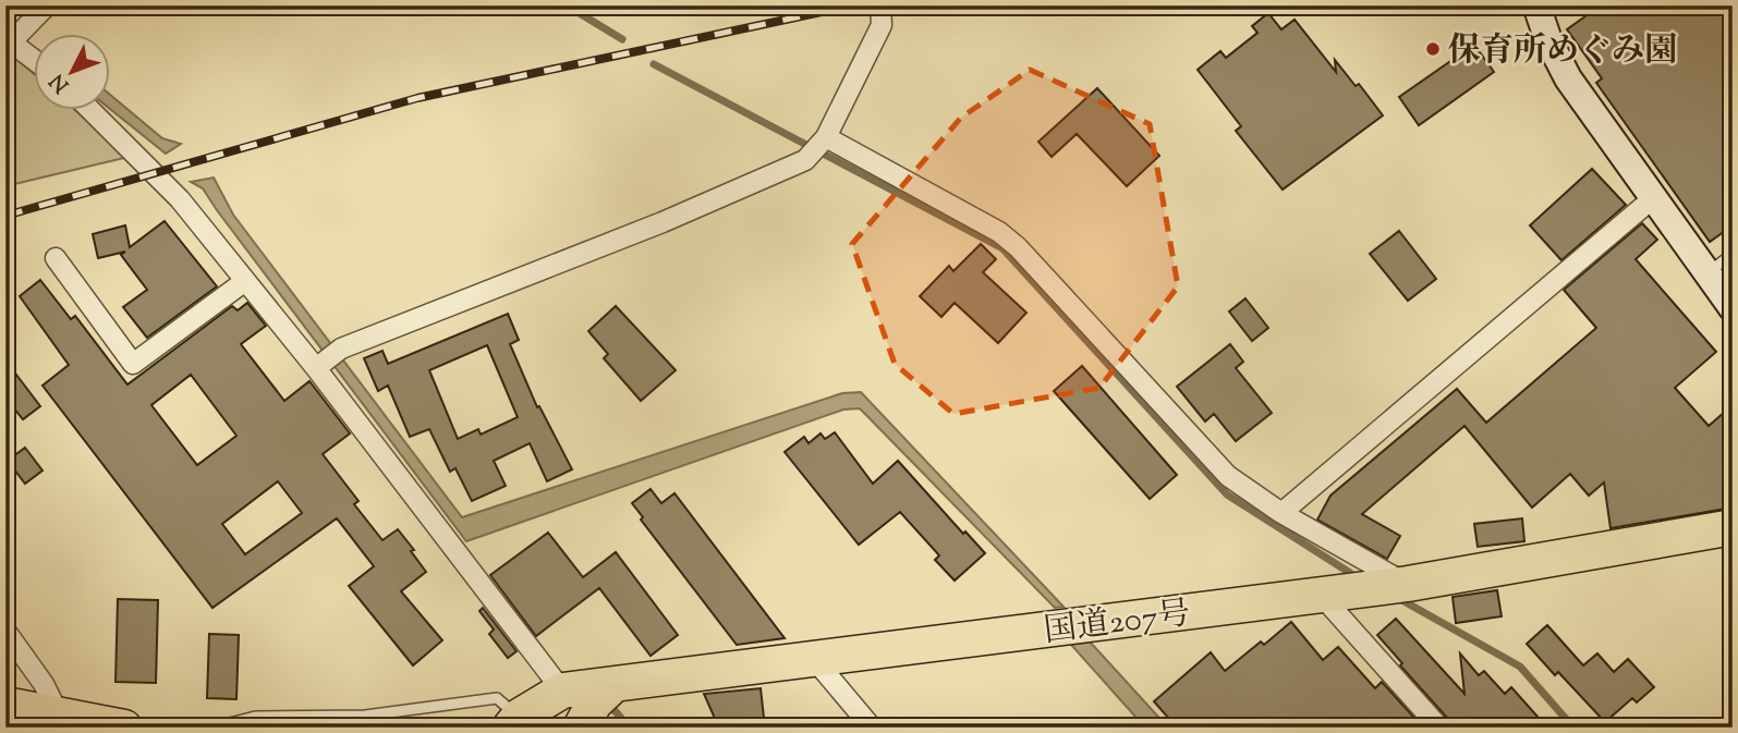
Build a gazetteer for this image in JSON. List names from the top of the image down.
{
  "streets": {
    "highway": ["国道207号"]
  },
  "places": ["保育所めぐみ園"],
  "north": "bottom left"
}
